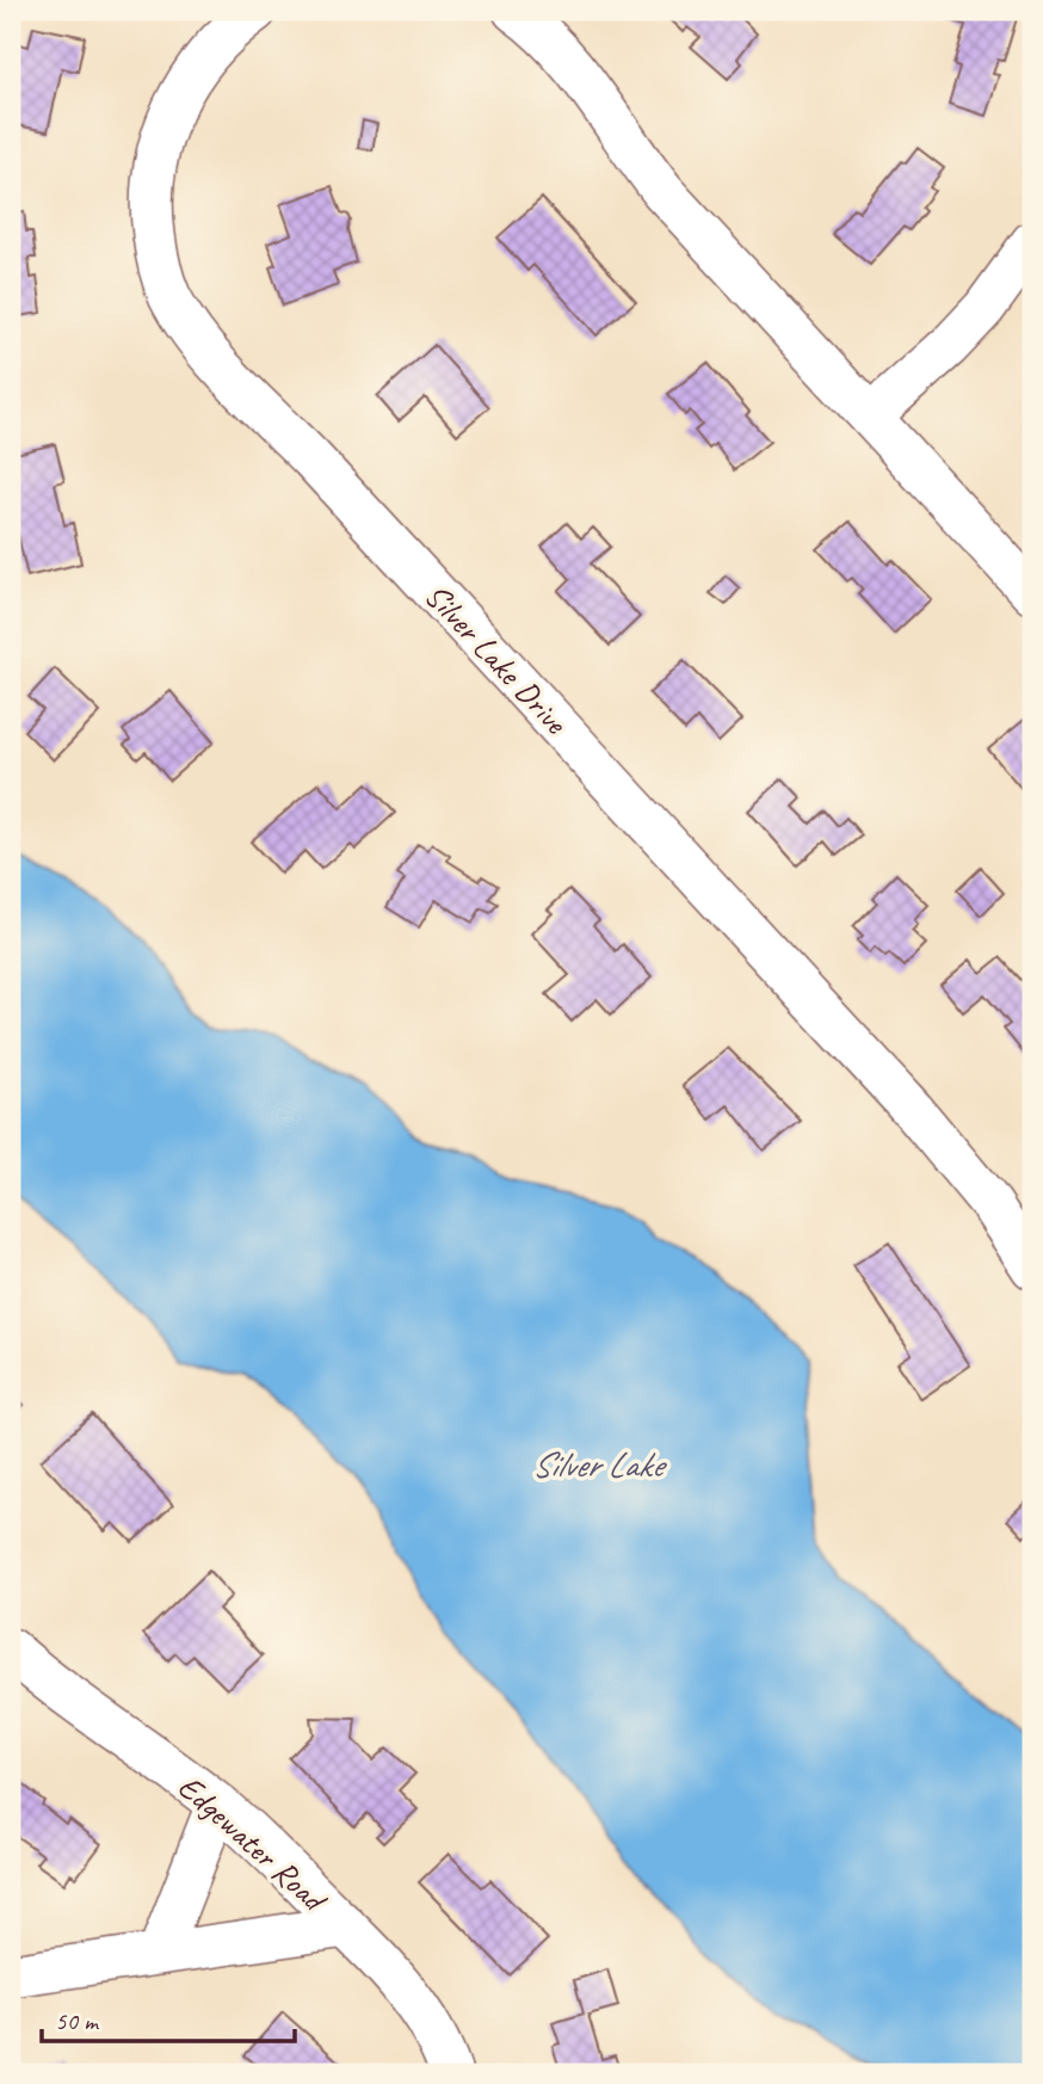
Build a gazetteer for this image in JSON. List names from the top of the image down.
{
  "streets": {
    "street": ["Silver Lake Drive", "Edgewater Road"]
  },
  "water": ["Silver Lake"],
  "scale_bar": "50 m"
}
